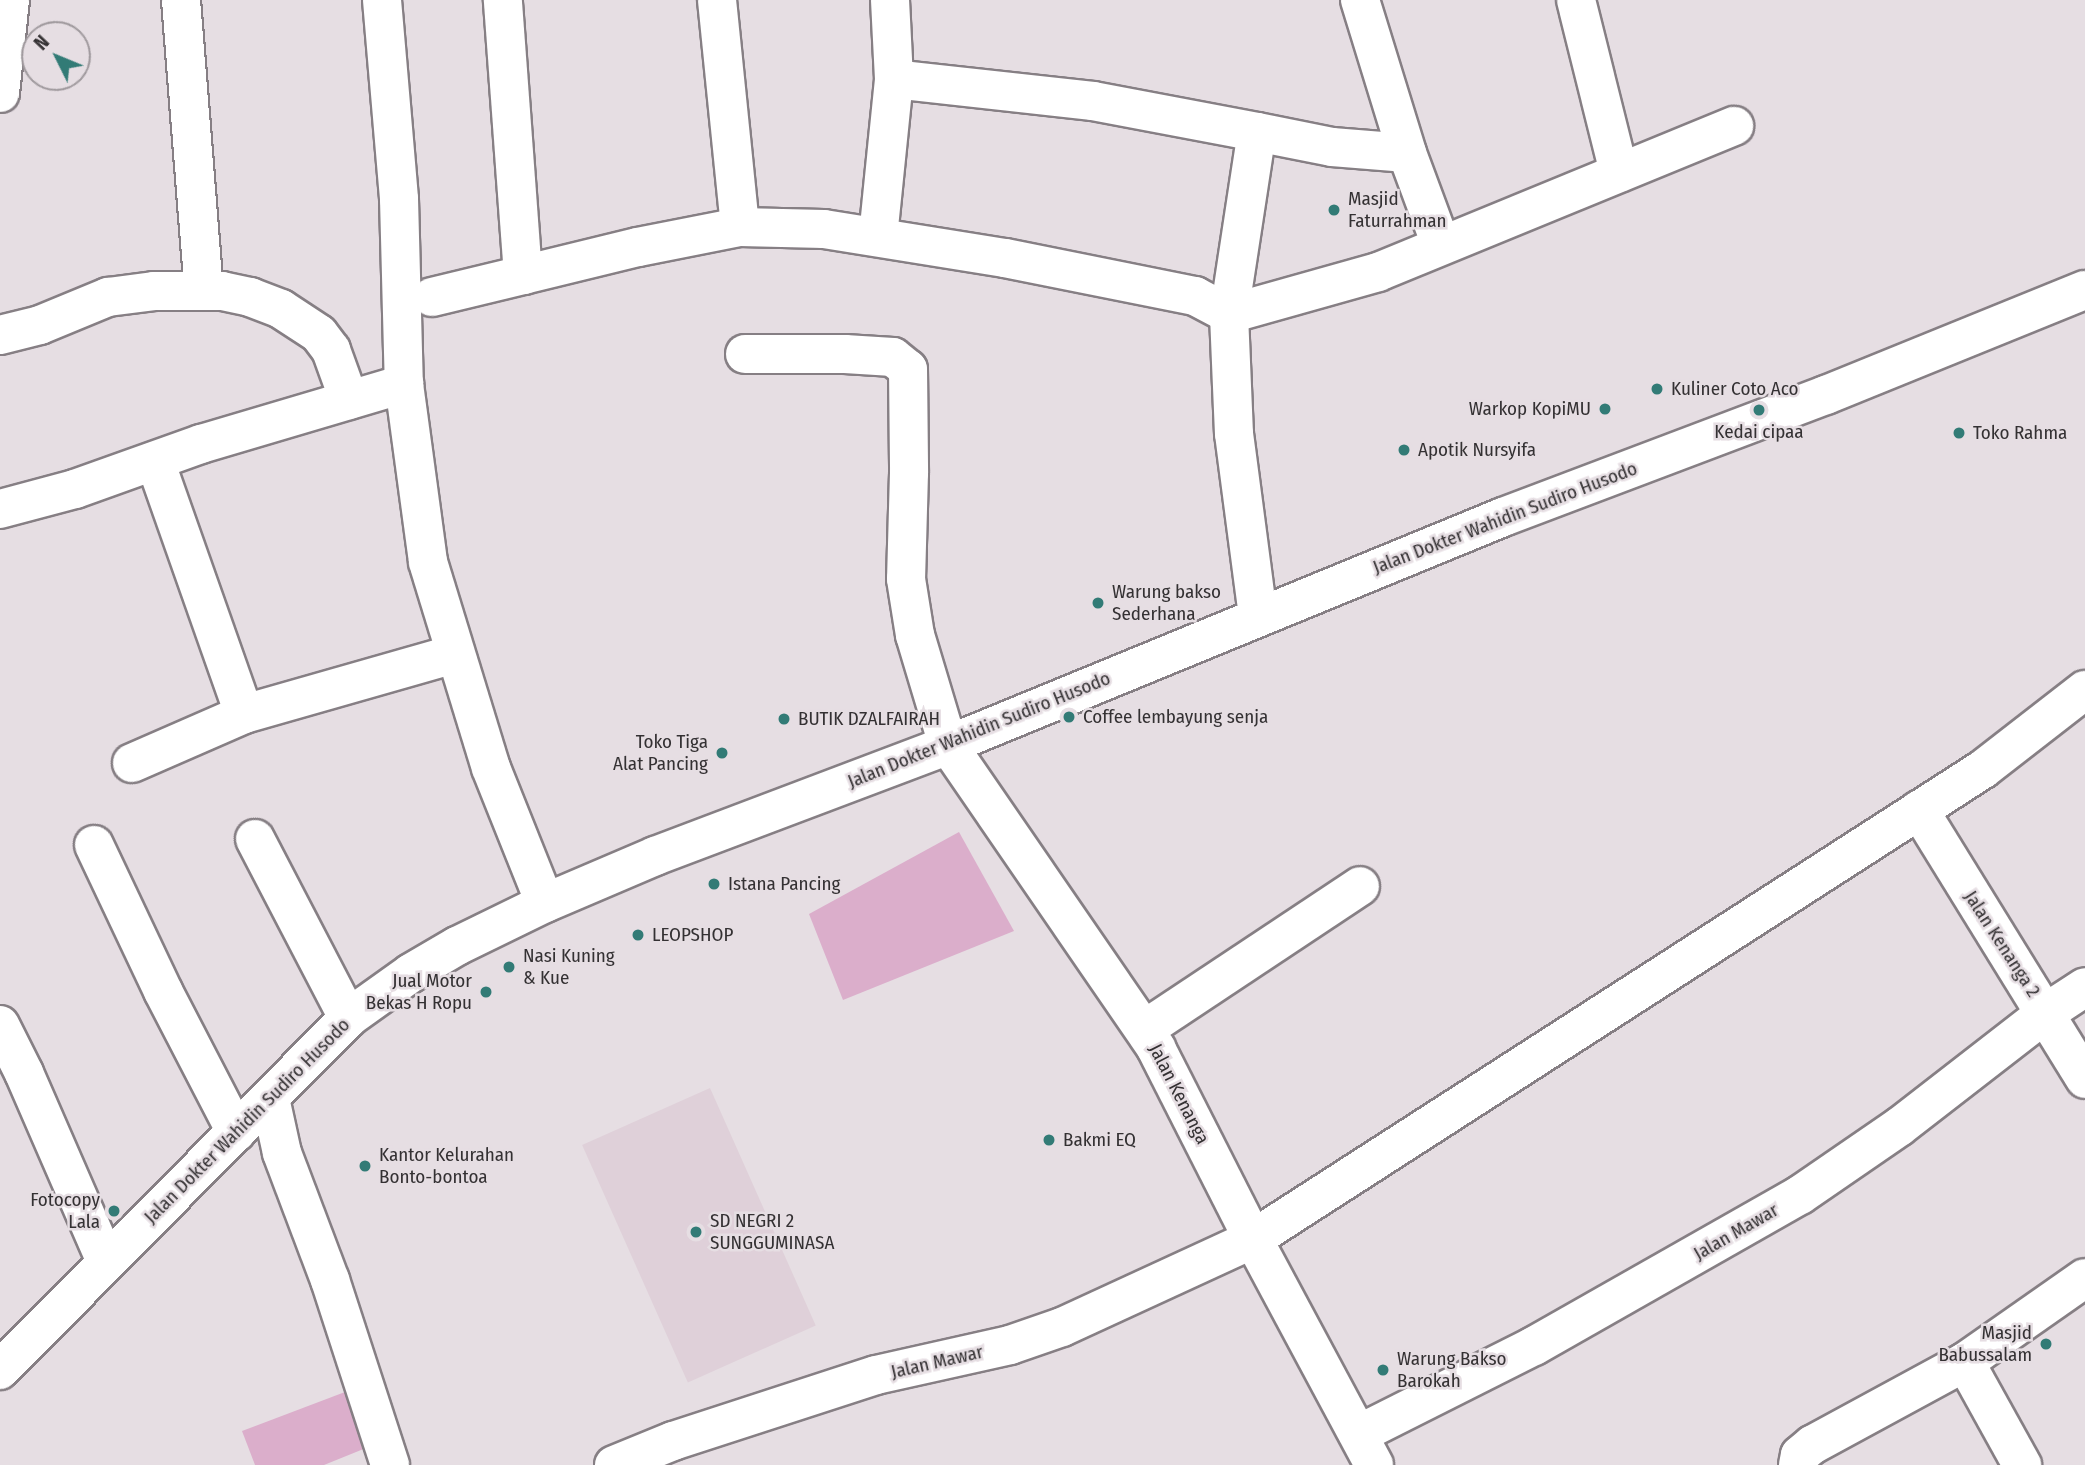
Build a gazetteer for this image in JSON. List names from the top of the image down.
{
  "streets": {
    "street": [
      "Jalan Dokter Wahidin Sudiro Husodo",
      "Jalan Kenanga 2",
      "Jalan Kenanga",
      "Jalan Mawar"
    ]
  },
  "crossings": [
    ["Jalan Dokter Wahidin Sudiro Husodo", "Jalan Kenanga"],
    ["Jalan Kenanga 2", "Jalan Mawar"],
    ["Jalan Kenanga", "Jalan Mawar"]
  ],
  "places": [
    "Masjid Faturrahman",
    "Kuliner Coto Aco",
    "Warkop KopiMU",
    "Kedai cipaa",
    "Toko Rahma",
    "Apotik Nursyifa",
    "Warung bakso Sederhana",
    "Coffee lembayung senja",
    "BUTIK DZALFAIRAH",
    "Toko Tiga Alat Pancing",
    "Istana Pancing",
    "LEOPSHOP",
    "Nasi Kuning & Kue",
    "Jual Motor Bekas H Ropu",
    "Bakmi EQ",
    "Kantor Kelurahan Bonto-bontoa",
    "Fotocopy Lala",
    "SD NEGRI 2 SUNGGUMINASA",
    "Masjid Babussalam",
    "Warung Bakso Barokah"
  ],
  "north": "top left"
}
